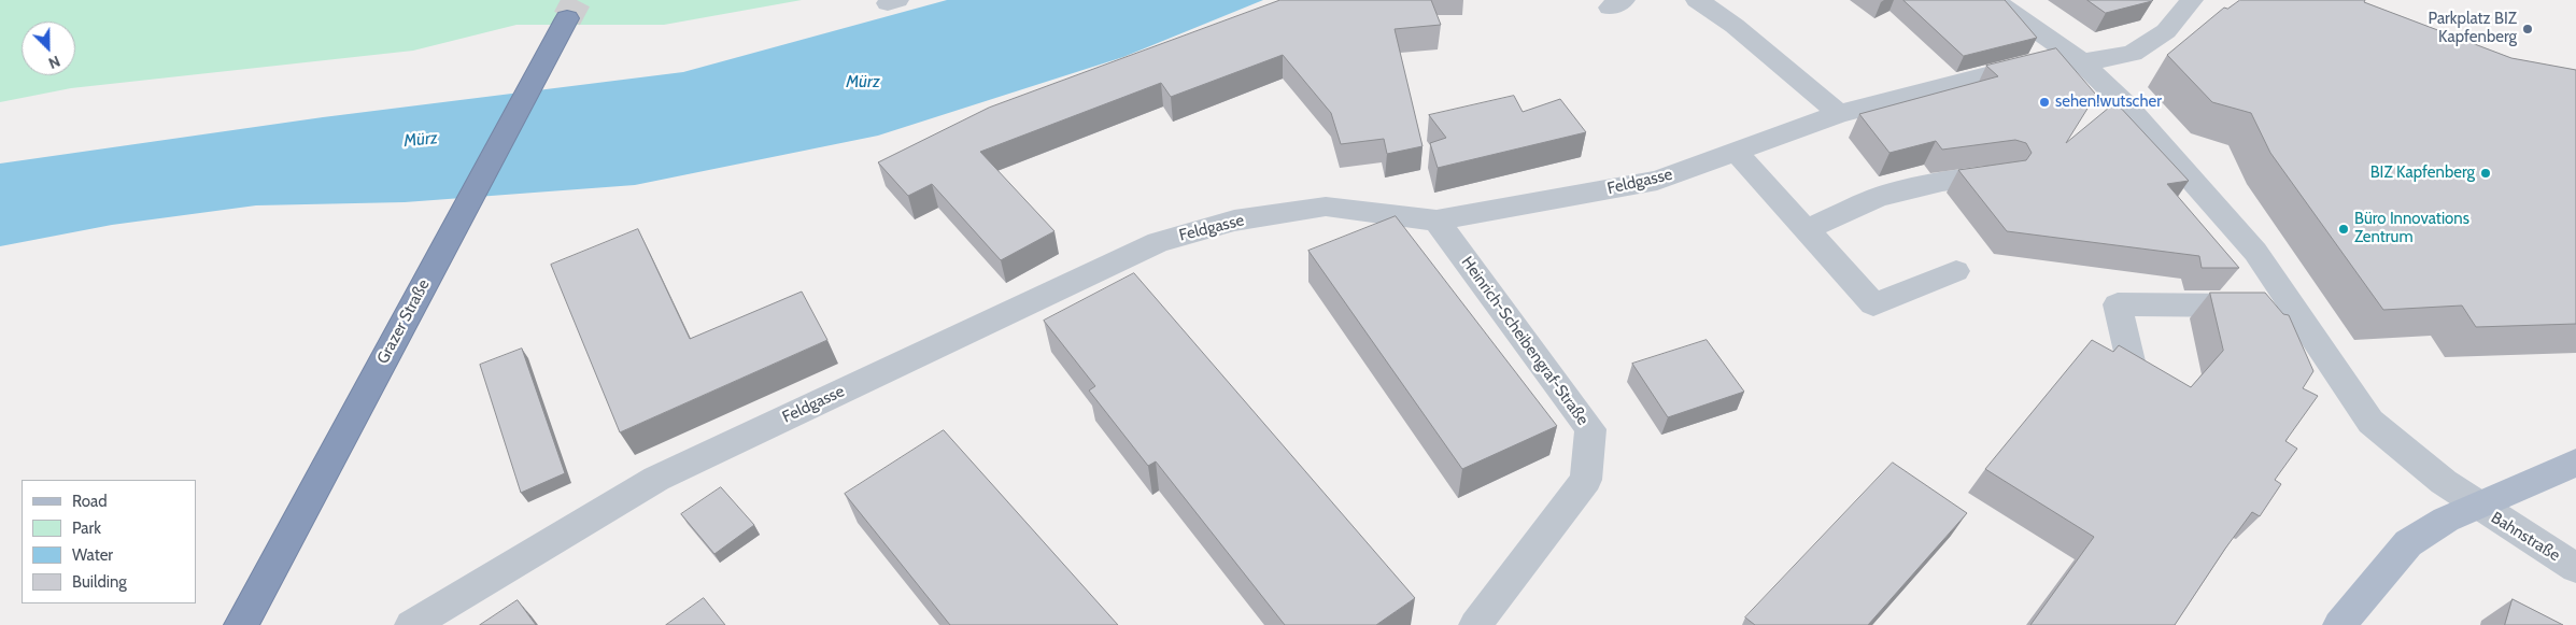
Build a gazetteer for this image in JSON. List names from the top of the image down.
{
  "streets": {
    "highway": ["Grazer Straße"],
    "street": ["Feldgasse", "Heinrich-Scheibengraf-Straße", "Bahnstraße"]
  },
  "crossings": [
    ["Feldgasse", "Heinrich-Scheibengraf-Straße"],
    ["Feldgasse", "Bahnstraße"]
  ],
  "water": ["Mürz"],
  "places": [
    "Parkplatz BIZ Kapfenberg",
    "sehen!wutscher",
    "BIZ Kapfenberg",
    "Büro Innovations Zentrum"
  ],
  "legend": [
    "Road",
    "Park",
    "Water",
    "Building"
  ],
  "north": "bottom right"
}
